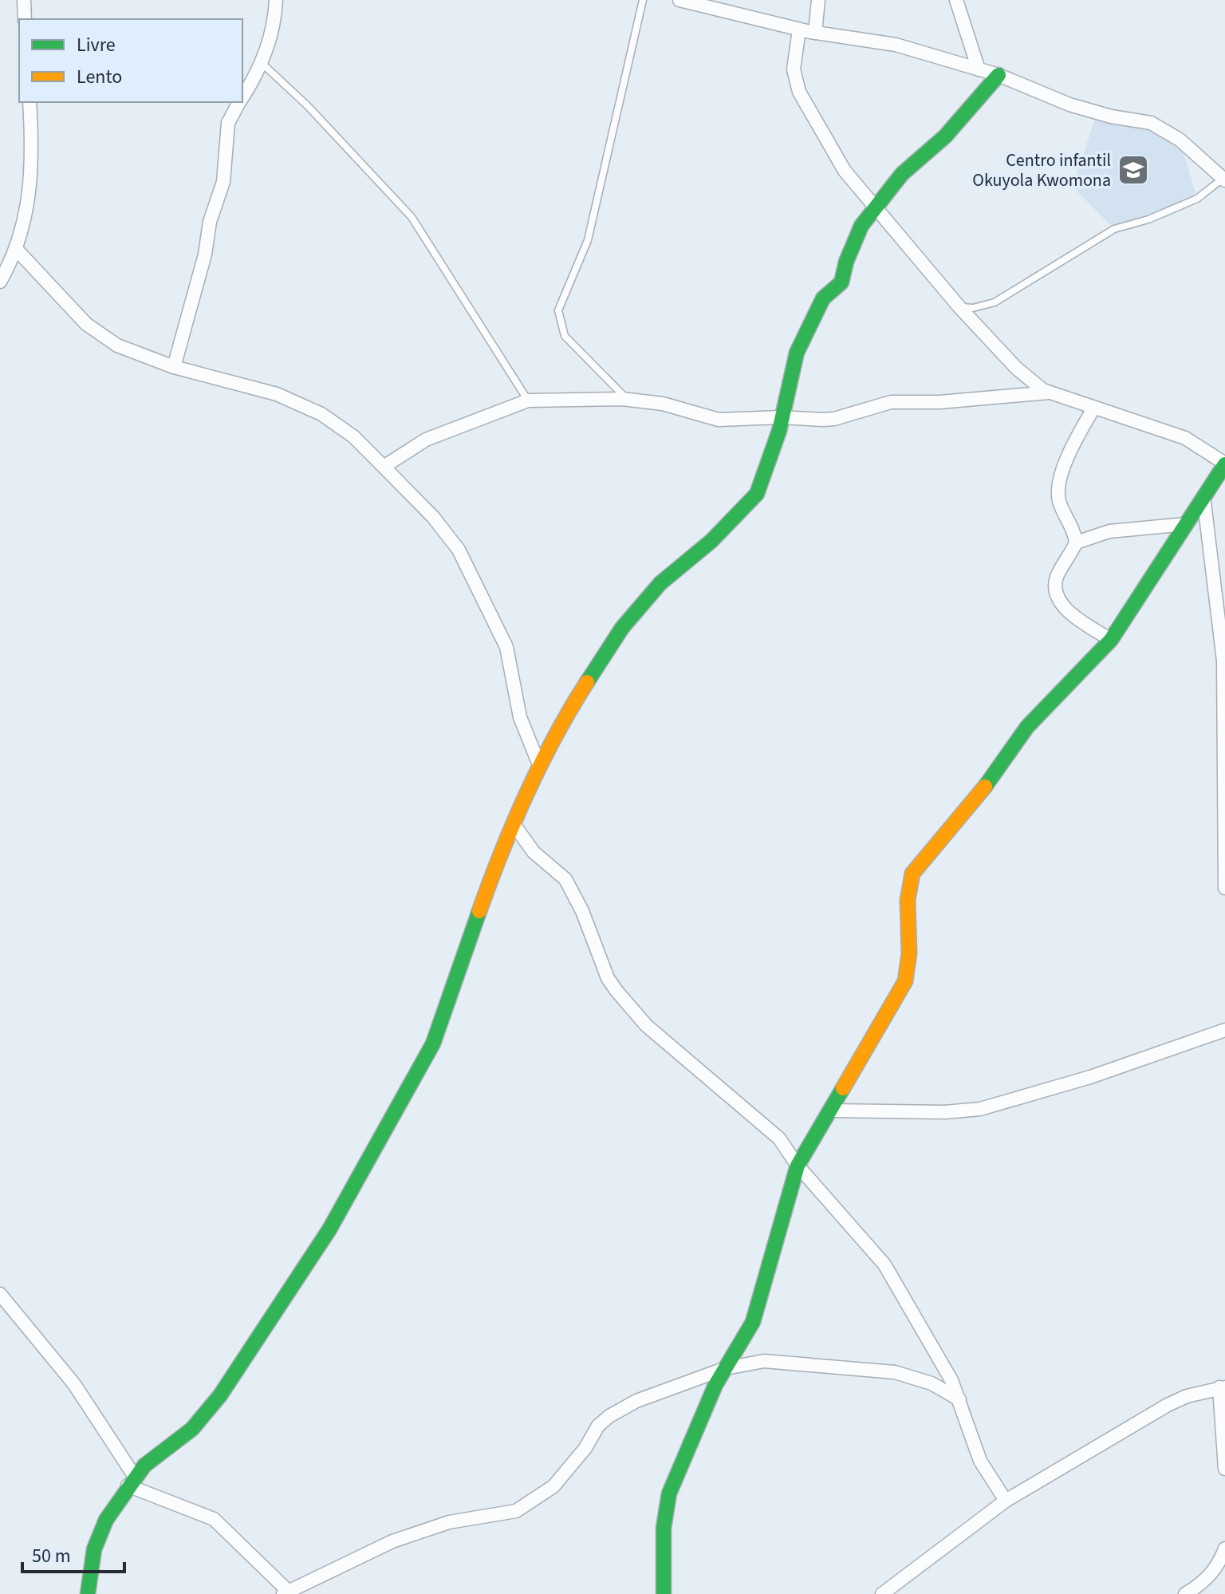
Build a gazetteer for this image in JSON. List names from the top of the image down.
{
  "places": {
    "school or university": ["Centro infantil Okuyola Kwomona"]
  },
  "legend": ["Livre", "Lento"],
  "scale_bar": "50 m"
}
